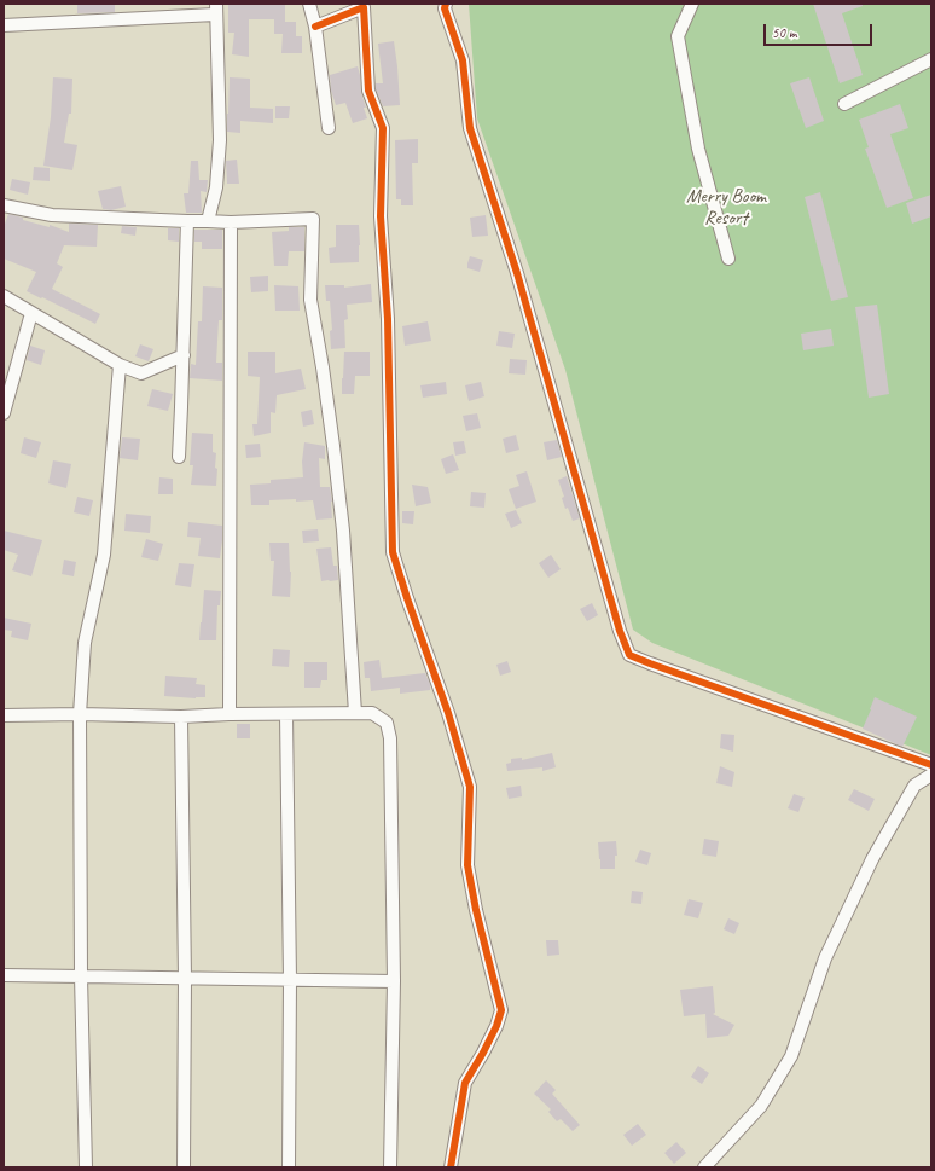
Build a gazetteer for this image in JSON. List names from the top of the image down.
{
  "parks": ["Merry Boom Resort"],
  "scale_bar": "50 m"
}
